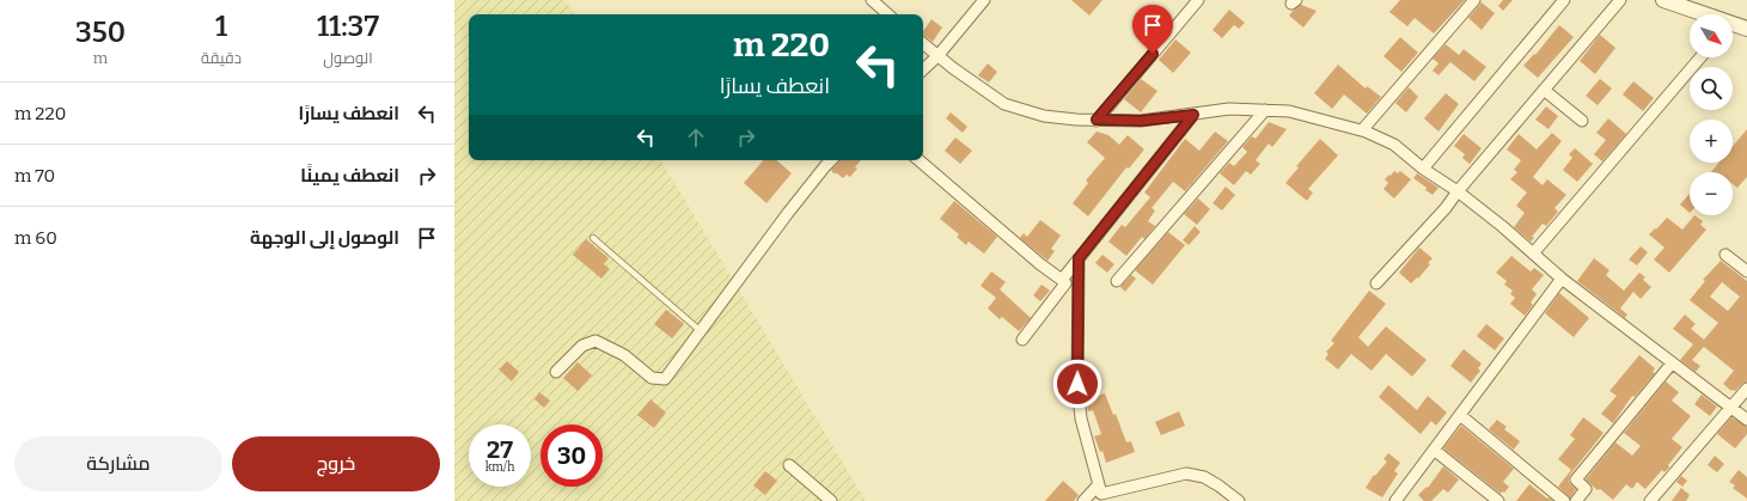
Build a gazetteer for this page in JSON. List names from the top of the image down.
{
  "north": "bottom right",
  "page": {
    "eta": [
      "11:37",
      "الوصول",
      "1",
      "دقيقة",
      "350",
      "m"
    ],
    "map_buttons": ["+", "−"],
    "turn": ["220 m", "انعطف يسارًا"],
    "list": [
      {
        "name": "انعطف يسارًا",
        "value": "220 m"
      },
      {
        "name": "انعطف يمينًا",
        "value": "70 m"
      },
      {
        "name": "الوصول إلى الوجهة",
        "value": "60 m"
      }
    ],
    "speed": "27 km/h",
    "limit": "30",
    "buttons": ["خروج", "مشاركة"]
  }
}
